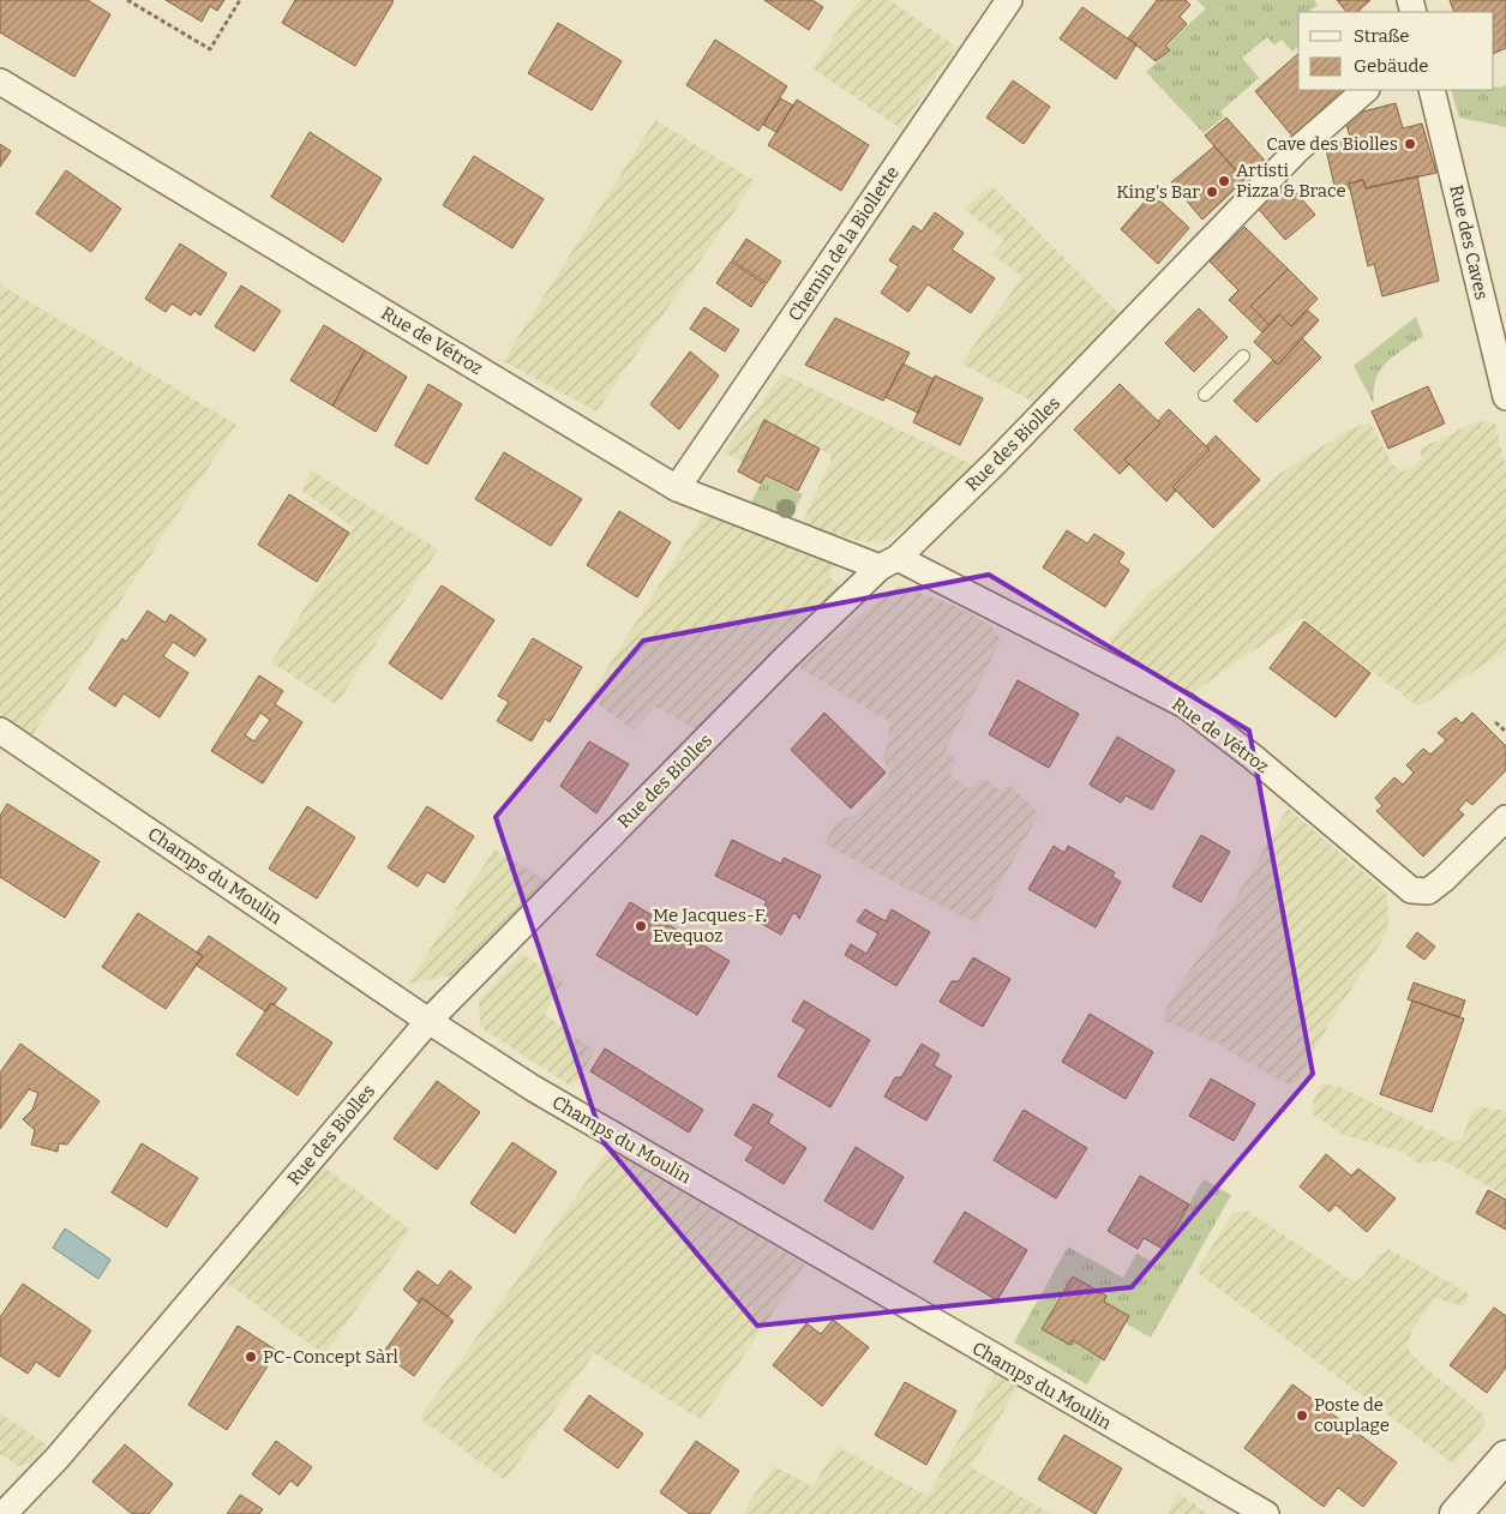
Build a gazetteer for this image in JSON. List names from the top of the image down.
{
  "streets": {
    "street": [
      "Rue des Caves",
      "Chemin de la Biollette",
      "Rue de Vétroz",
      "Rue des Biolles",
      "Champs du Moulin"
    ]
  },
  "crossings": [
    ["Chemin de la Biollette", "Rue de Vétroz"],
    ["Rue de Vétroz", "Rue des Biolles"],
    ["Rue des Biolles", "Champs du Moulin"]
  ],
  "places": [
    "Cave des Biolles",
    "Artisti Pizza & Brace",
    "King's Bar",
    "Me Jacques-F. Evequoz",
    "PC-Concept Sàrl",
    "Poste de couplage"
  ],
  "legend": ["Straße", "Gebäude"]
}
